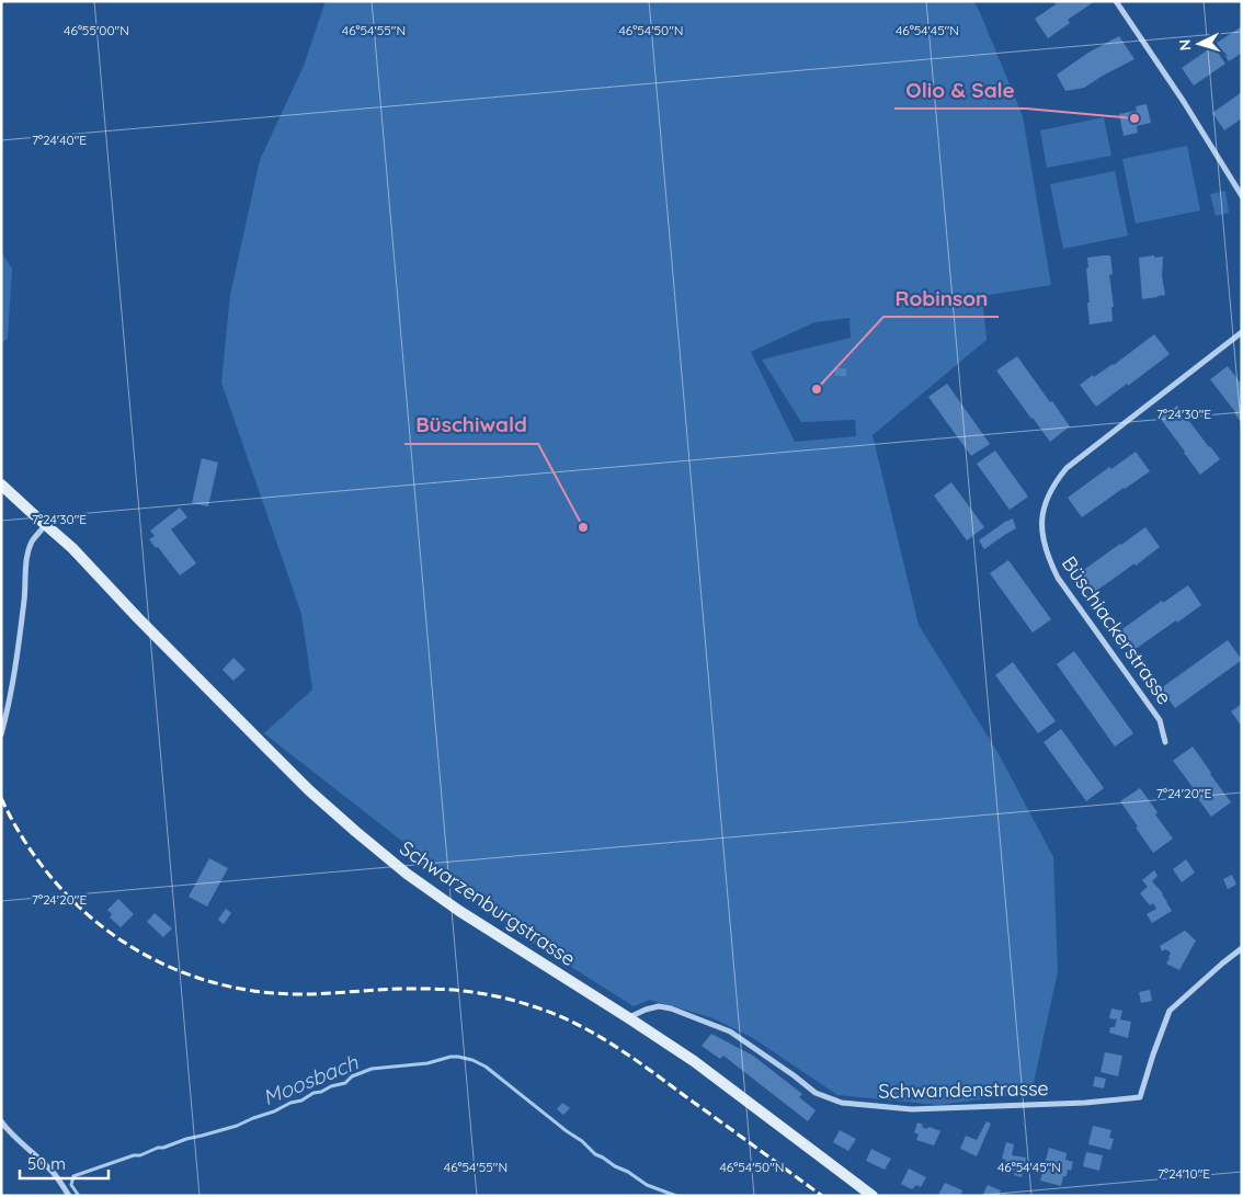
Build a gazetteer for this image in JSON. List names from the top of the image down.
{
  "streets": {
    "main road": ["Schwarzenburgstrasse"],
    "street": ["Büschiackerstrasse", "Schwandenstrasse"]
  },
  "crossings": [
    ["Schwarzenburgstrasse", "Schwandenstrasse"]
  ],
  "water": ["Moosbach"],
  "places": ["Olio & Sale", "Robinson", "Büschiwald"],
  "scale_bar": "50 m",
  "north": "left",
  "coordinates": [
    "46°55'00\"N",
    "46°54'55\"N",
    "46°54'50\"N",
    "46°54'45\"N",
    "7°24'40\"E",
    "7°24'30\"E",
    "7°24'20\"E",
    "7°24'10\"E"
  ]
}
